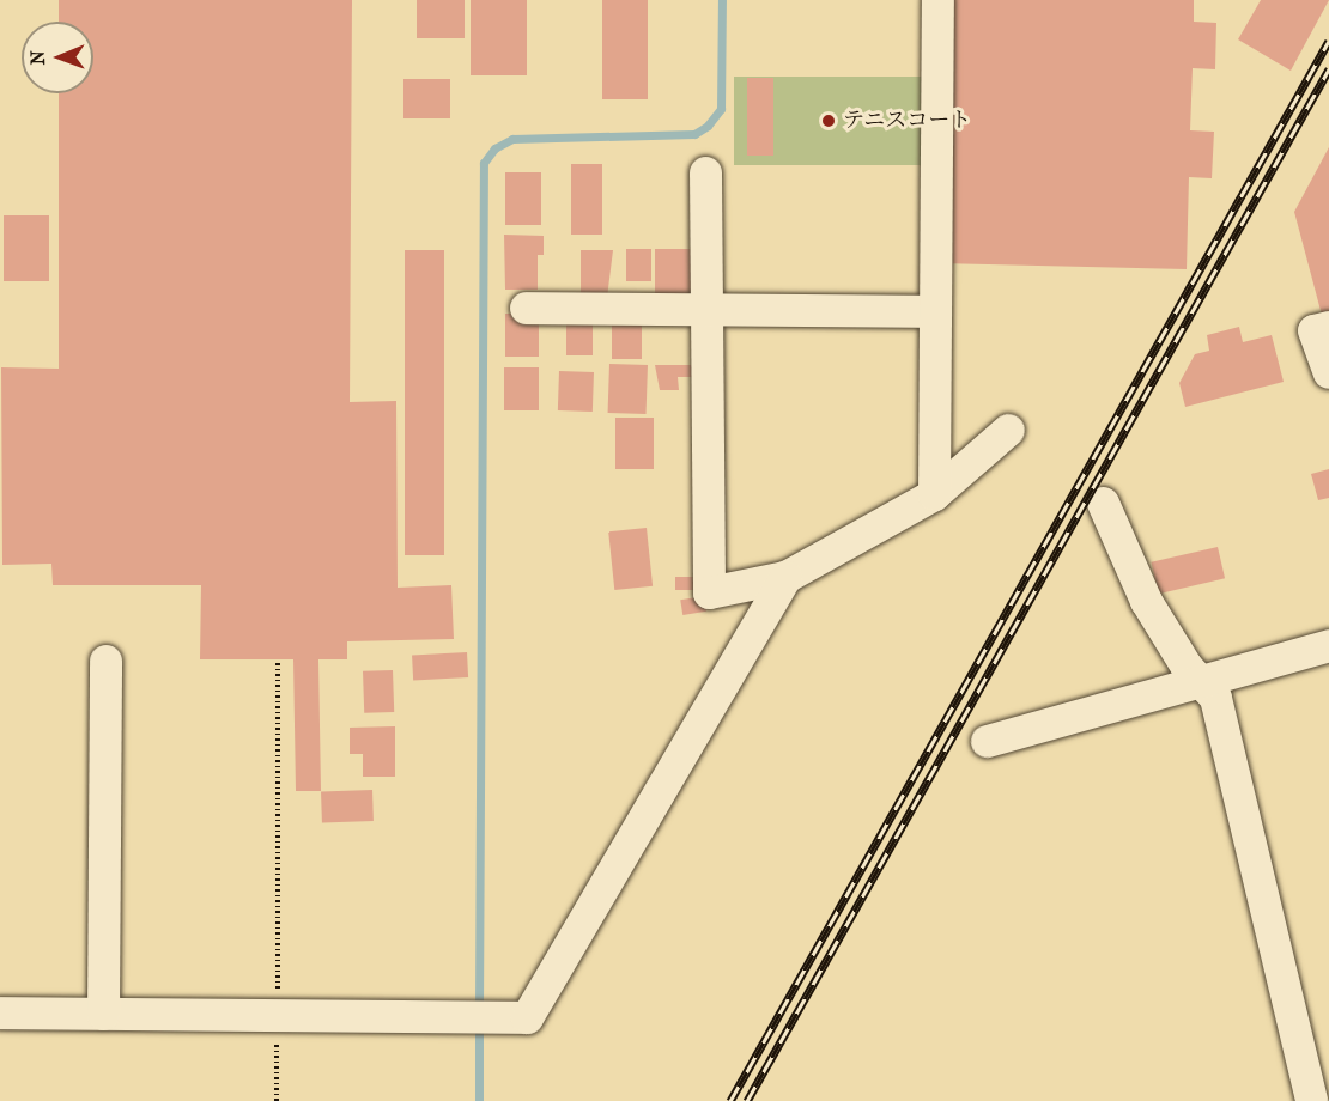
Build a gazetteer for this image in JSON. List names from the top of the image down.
{
  "places": ["テニスコート"],
  "north": "left"
}
